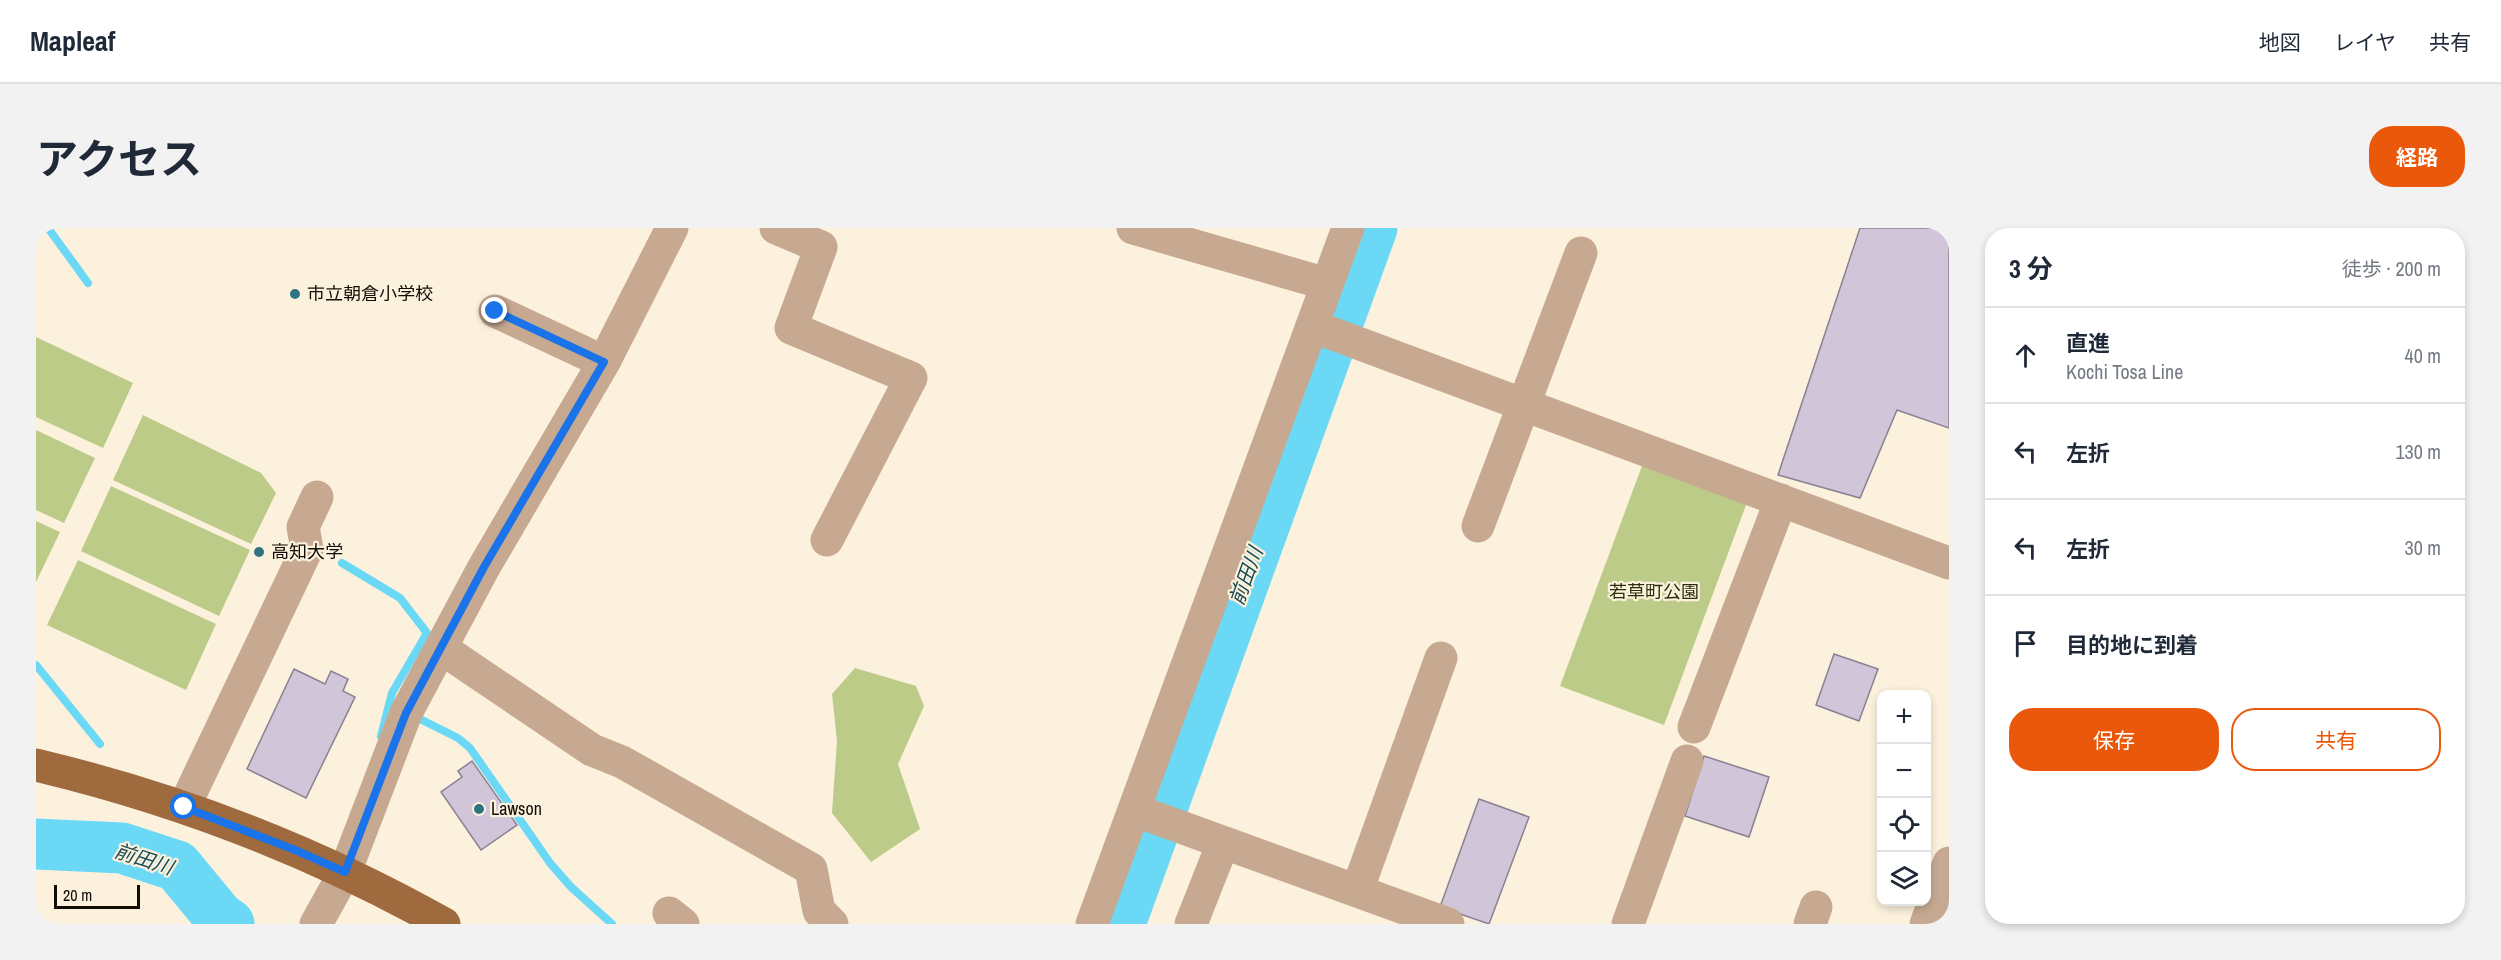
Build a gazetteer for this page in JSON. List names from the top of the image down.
{
  "water": ["前田川"],
  "parks": ["若草町公園"],
  "places": ["市立朝倉小学校", "高知大学", "Lawson"],
  "scale_bar": "20 m",
  "page": {
    "header": "Mapleaf",
    "nav": ["地図", "レイヤ", "共有"],
    "title": "アクセス",
    "buttons": [
      "経路",
      ["保存", "共有"]
    ],
    "heading": ["3 分", "徒歩 · 200 m"],
    "list": [
      ["直進", "Kochi Tosa Line", "40 m"],
      ["左折", "130 m"],
      ["左折", "30 m"],
      "目的地に到着"
    ],
    "map_buttons": ["+", "−"],
    "scale": "20 m"
  }
}
